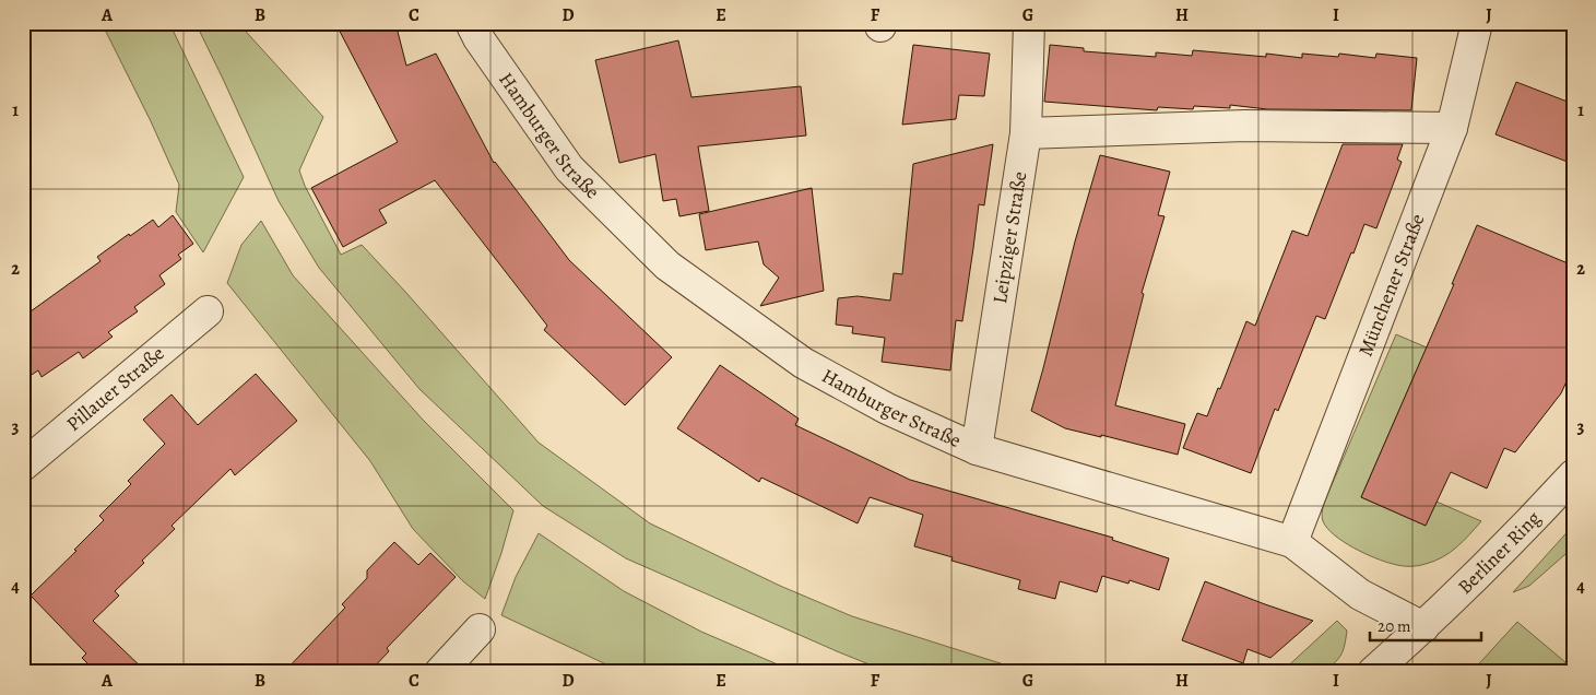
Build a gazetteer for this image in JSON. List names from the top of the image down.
{
  "streets": {
    "street": [
      "Hamburger Straße",
      "Leipziger Straße",
      "Münchener Straße",
      "Pillauer Straße",
      "Berliner Ring"
    ]
  },
  "crossings": [
    ["Hamburger Straße", "Leipziger Straße"],
    ["Hamburger Straße", "Münchener Straße"],
    ["Hamburger Straße", "Berliner Ring"]
  ],
  "scale_bar": "20 m",
  "grid": {
    "columns": [
      "A",
      "B",
      "C",
      "D",
      "E",
      "F",
      "G",
      "H",
      "I",
      "J"
    ],
    "rows": [
      "1",
      "2",
      "3",
      "4"
    ]
  }
}
